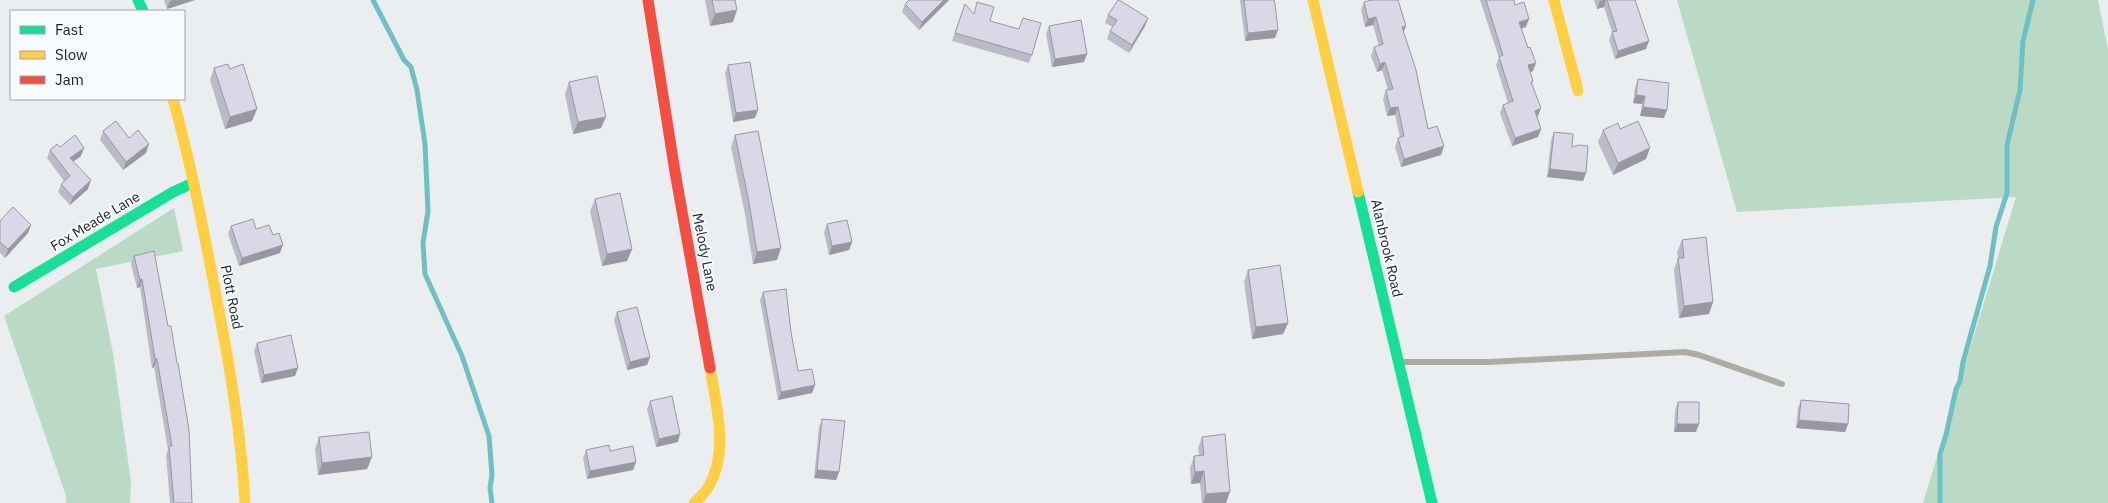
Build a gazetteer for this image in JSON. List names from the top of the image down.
{
  "streets": {
    "street": [
      "Fox Meade Lane",
      "Alanbrook Road",
      "Melody Lane",
      "Plott Road"
    ]
  },
  "crossings": [
    ["Fox Meade Lane", "Plott Road"]
  ],
  "legend": ["Fast", "Slow", "Jam"]
}
